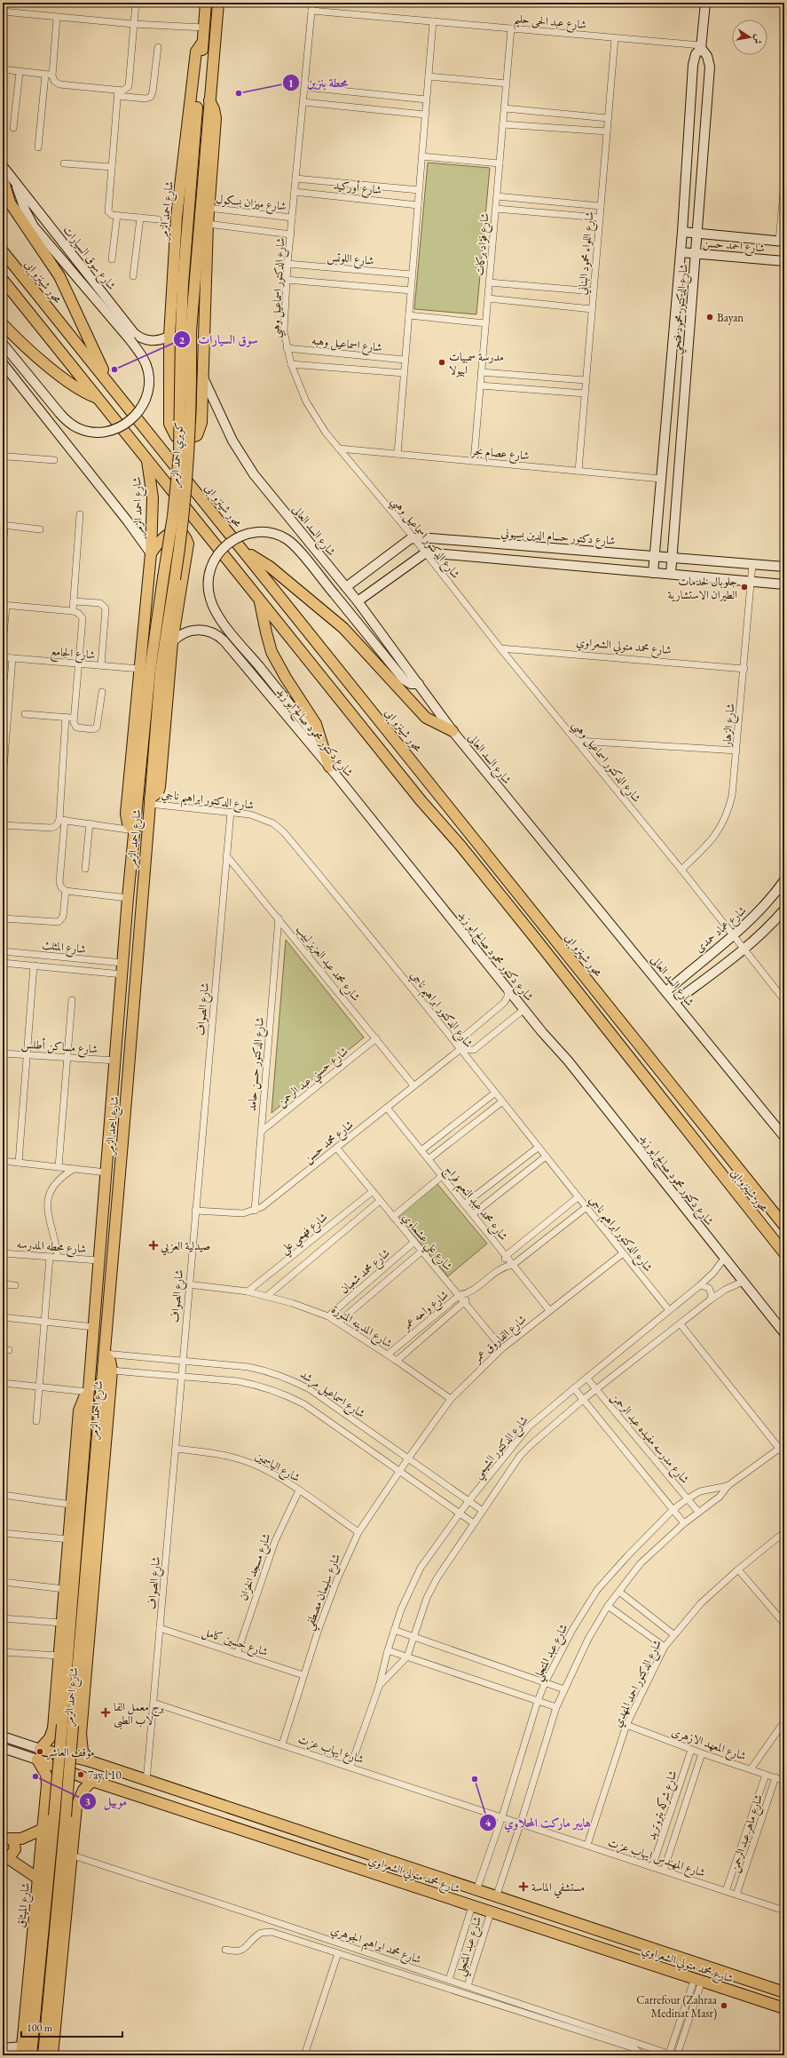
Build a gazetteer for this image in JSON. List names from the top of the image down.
{
  "streets": {
    "main road": [
      "شارع احمد الزمر",
      "محور شينزو ابى",
      "كوبري احمد الزمر",
      "شارع محمد متولي الشعراوي",
      "شارع الميثاق"
    ],
    "street": [
      "شارع عبد الحى حليم",
      "شارع أوركيد",
      "شارع ميزان بسكول",
      "شارع فؤاد بركات",
      "شارع احمد حسن",
      "شارع اللواء محمود البناني",
      "شارع سوق السيارات",
      "شارع اللوتس",
      "شارع الدكتور اسماعيل وهبي",
      "شارع الدكتور محمود فتحي",
      "شارع اسماعيل وهبه",
      "شارع عصام بحر",
      "شارع السد العالى",
      "شارع دكتور حسام الدين بسيوني",
      "شارع الجامع",
      "شارع الزهار",
      "شارع دكتور محمود صالح ابو زيد",
      "شارع الدكتور ابراهيم ناجي",
      "شارع عماد حمدى",
      "شارع المثلث",
      "شارع محمد عبد العزيز لبيب",
      "شارع الصواف",
      "شارع مساكن أطلس",
      "شارع الدكتور حسن حامد",
      "شارع حسني عبد الرحمن",
      "شارع محمد حسن",
      "شارع محمد عبد النعيم فراج",
      "شارع فهمي علي",
      "شارع علي عشماوي",
      "شارع محطه المدرسه",
      "شارع محمد شعبان",
      "شارع واحه عمر",
      "شارع المدينه المنورة",
      "شارع الفاروق عمر",
      "شارع اسماعيل مرشد",
      "شارع مدرسه مفيده عبد الرحمن",
      "شارع الدكتور الشيمي",
      "شارع الياسمين",
      "شارع مسجد الخزان",
      "شارع سليمان مصطفي",
      "شارع حسين كامل",
      "شارع عبد المتجلي",
      "شارع الدكتور احمد المهدي",
      "شارع المعهد الازهرى",
      "شارع ايهاب عزت",
      "شارع شركه بتروتريد",
      "شارع ماهر عبد الرحمن",
      "شارع المهندس ايهاب عزت",
      "شارع محمد ابراهيم الجوهري"
    ]
  },
  "crossings": [
    ["شارع عبد الحى حليم", "شارع فؤاد بركات"],
    ["شارع عبد الحى حليم", "شارع اللواء محمود البناني"],
    ["شارع عبد الحى حليم", "شارع الدكتور اسماعيل وهبي"],
    ["شارع عبد الحى حليم", "شارع الدكتور محمود فتحي"],
    ["شارع أوركيد", "شارع الدكتور اسماعيل وهبي"],
    ["شارع ميزان بسكول", "شارع الدكتور اسماعيل وهبي"],
    ["شارع احمد الزمر", "شارع سوق السيارات"],
    ["شارع احمد الزمر", "محور شينزو ابى"],
    ["شارع احمد الزمر", "كوبري احمد الزمر"],
    ["شارع احمد الزمر", "شارع السد العالى"],
    ["شارع احمد الزمر", "شارع محمد متولي الشعراوي"],
    ["شارع احمد الزمر", "شارع الجامع"],
    ["شارع احمد الزمر", "شارع دكتور محمود صالح ابو زيد"],
    ["شارع احمد الزمر", "شارع الدكتور ابراهيم ناجي"],
    ["شارع احمد الزمر", "شارع المثلث"],
    ["شارع احمد الزمر", "شارع مساكن أطلس"],
    ["شارع احمد الزمر", "شارع محطه المدرسه"],
    ["شارع احمد الزمر", "شارع اسماعيل مرشد"],
    ["شارع فؤاد بركات", "شارع عصام بحر"],
    ["شارع احمد حسن", "شارع الدكتور محمود فتحي"],
    ["شارع اللواء محمود البناني", "شارع عصام بحر"],
    ["شارع اللوتس", "شارع الدكتور اسماعيل وهبي"],
    ["شارع الدكتور اسماعيل وهبي", "شارع اسماعيل وهبه"],
    ["شارع الدكتور اسماعيل وهبي", "شارع عصام بحر"],
    ["شارع الدكتور اسماعيل وهبي", "شارع دكتور حسام الدين بسيوني"],
    ["شارع الدكتور اسماعيل وهبي", "شارع محمد متولي الشعراوي"],
    ["شارع الدكتور اسماعيل وهبي", "شارع الزهار"],
    ["شارع الدكتور اسماعيل وهبي", "شارع عماد حمدى"],
    ["شارع الدكتور محمود فتحي", "شارع عصام بحر"],
    ["شارع الدكتور محمود فتحي", "شارع دكتور حسام الدين بسيوني"],
    ["كوبري احمد الزمر", "شارع الدكتور ابراهيم ناجي"],
    ["شارع السد العالى", "شارع عماد حمدى"],
    ["شارع دكتور حسام الدين بسيوني", "شارع الزهار"],
    ["شارع محمد متولي الشعراوي", "شارع الزهار"],
    ["شارع محمد متولي الشعراوي", "شارع الصواف"],
    ["شارع محمد متولي الشعراوي", "شارع عبد المتجلي"],
    ["شارع محمد متولي الشعراوي", "شارع الميثاق"],
    ["شارع دكتور محمود صالح ابو زيد", "شارع محمد حسن"],
    ["شارع دكتور محمود صالح ابو زيد", "شارع الدكتور الشيمي"],
    ["شارع الدكتور ابراهيم ناجي", "شارع الصواف"],
    ["شارع الدكتور ابراهيم ناجي", "شارع محمد حسن"],
    ["شارع الدكتور ابراهيم ناجي", "شارع الفاروق عمر"],
    ["شارع الدكتور ابراهيم ناجي", "شارع الدكتور الشيمي"],
    ["شارع محمد عبد العزيز لبيب", "شارع الصواف"],
    ["شارع محمد عبد العزيز لبيب", "شارع الدكتور حسن حامد"],
    ["شارع محمد عبد العزيز لبيب", "شارع حسني عبد الرحمن"],
    ["شارع محمد عبد العزيز لبيب", "شارع محمد حسن"],
    ["شارع الصواف", "شارع محمد حسن"],
    ["شارع الصواف", "شارع المدينه المنورة"],
    ["شارع الصواف", "شارع اسماعيل مرشد"],
    ["شارع الصواف", "شارع الياسمين"],
    ["شارع الصواف", "شارع حسين كامل"],
    ["شارع الصواف", "شارع ايهاب عزت"],
    ["شارع الدكتور حسن حامد", "شارع حسني عبد الرحمن"],
    ["شارع الدكتور حسن حامد", "شارع محمد حسن"],
    ["شارع محمد حسن", "شارع محمد عبد النعيم فراج"],
    ["شارع محمد حسن", "شارع علي عشماوي"],
    ["شارع محمد عبد النعيم فراج", "شارع الفاروق عمر"],
    ["شارع فهمي علي", "شارع علي عشماوي"],
    ["شارع فهمي علي", "شارع المدينه المنورة"],
    ["شارع علي عشماوي", "شارع محمد شعبان"],
    ["شارع علي عشماوي", "شارع واحه عمر"],
    ["شارع علي عشماوي", "شارع الفاروق عمر"],
    ["شارع محمد شعبان", "شارع المدينه المنورة"],
    ["شارع واحه عمر", "شارع المدينه المنورة"],
    ["شارع المدينه المنورة", "شارع الفاروق عمر"],
    ["شارع الفاروق عمر", "شارع اسماعيل مرشد"],
    ["شارع الفاروق عمر", "شارع سليمان مصطفي"],
    ["شارع اسماعيل مرشد", "شارع الدكتور الشيمي"],
    ["شارع اسماعيل مرشد", "شارع سليمان مصطفي"],
    ["شارع مدرسه مفيده عبد الرحمن", "شارع الدكتور الشيمي"],
    ["شارع مدرسه مفيده عبد الرحمن", "شارع عبد المتجلي"],
    ["شارع الدكتور الشيمي", "شارع ايهاب عزت"],
    ["شارع الياسمين", "شارع مسجد الخزان"],
    ["شارع الياسمين", "شارع سليمان مصطفي"],
    ["شارع مسجد الخزان", "شارع حسين كامل"],
    ["شارع سليمان مصطفي", "شارع حسين كامل"],
    ["شارع سليمان مصطفي", "شارع ايهاب عزت"],
    ["شارع عبد المتجلي", "شارع ايهاب عزت"],
    ["شارع عبد المتجلي", "شارع المهندس ايهاب عزت"],
    ["شارع عبد المتجلي", "شارع محمد ابراهيم الجوهري"],
    ["شارع الدكتور احمد المهدي", "شارع المعهد الازهرى"],
    ["شارع الدكتور احمد المهدي", "شارع المهندس ايهاب عزت"],
    ["شارع المعهد الازهرى", "شارع شركه بتروتريد"],
    ["شارع المعهد الازهرى", "شارع ماهر عبد الرحمن"],
    ["شارع ايهاب عزت", "شارع المهندس ايهاب عزت"],
    ["شارع شركه بتروتريد", "شارع المهندس ايهاب عزت"],
    ["شارع ماهر عبد الرحمن", "شارع المهندس ايهاب عزت"]
  ],
  "places": {
    "other": [
      "محطة بنزين",
      "Bayan",
      "مدرسة سمبيات ابيولا",
      "سوق السيارات",
      "جلوبال لخدمات الطيران الاستشارية",
      "موقف العاشر",
      "7ay l 10",
      "موبيل",
      "هايبر ماركت المحلاوي",
      "Carrefour (Zahraa Medinat Masr)"
    ],
    "health": ["صيدلية العزبي", "برج معمل الفا لاب الطبى", "مستشفي الماسة"]
  },
  "scale_bar": "100 m",
  "north": "right"
}
